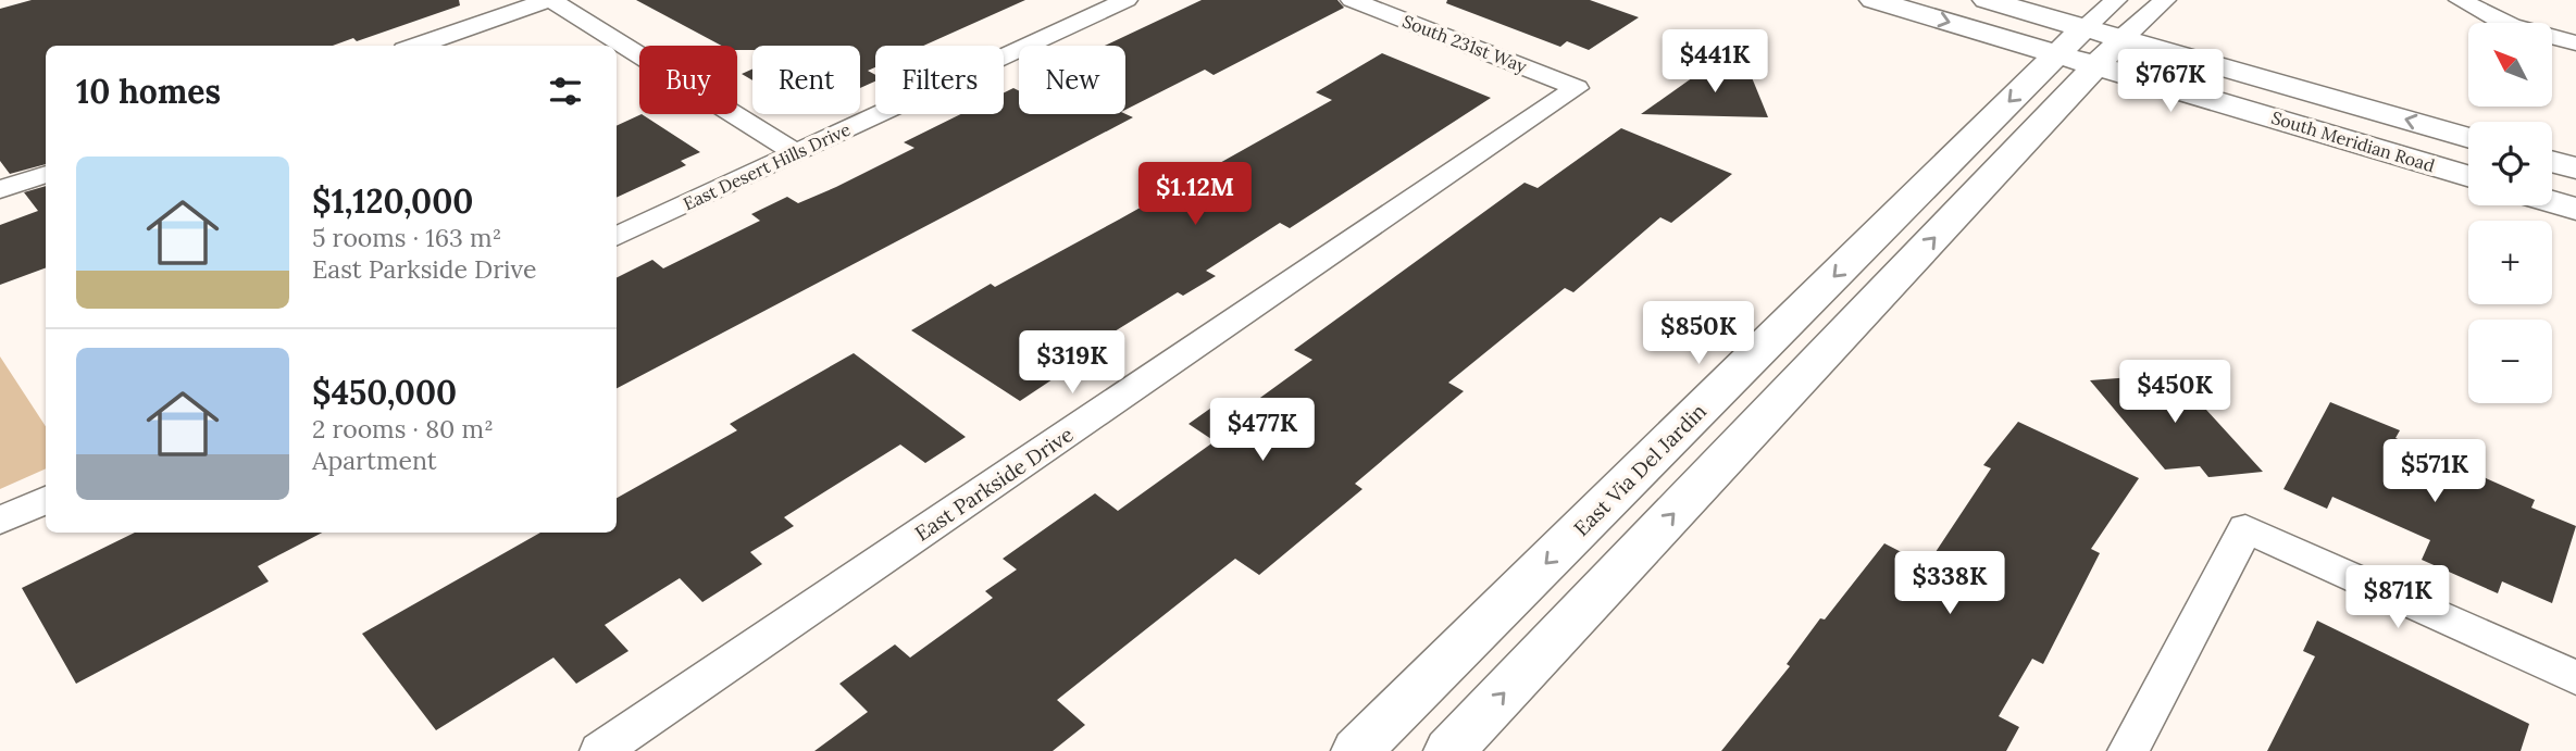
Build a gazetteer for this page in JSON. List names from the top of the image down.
{
  "streets": {
    "street": [
      "South 231st Way",
      "South Meridian Road",
      "East Desert Hills Drive",
      "East Via Del Jardin",
      "East Parkside Drive"
    ]
  },
  "crossings": [
    ["South 231st Way", "East Parkside Drive"],
    ["South Meridian Road", "East Via Del Jardin"]
  ],
  "north": "top left",
  "page": {
    "map_buttons": ["+", "−"],
    "price": [
      "$441K",
      "$767K",
      "$1.12M",
      "$850K",
      "$319K",
      "$450K",
      "$477K",
      "$571K",
      "$338K",
      "$871K"
    ],
    "chip": [
      "Buy",
      "Rent",
      "Filters",
      "New"
    ],
    "heading": "10 homes",
    "list": [
      {
        "name": "$1,120,000",
        "note": "5 rooms · 163 m² · East Parkside Drive"
      },
      {
        "name": "$450,000",
        "note": "2 rooms · 80 m² · Apartment"
      }
    ]
  }
}
